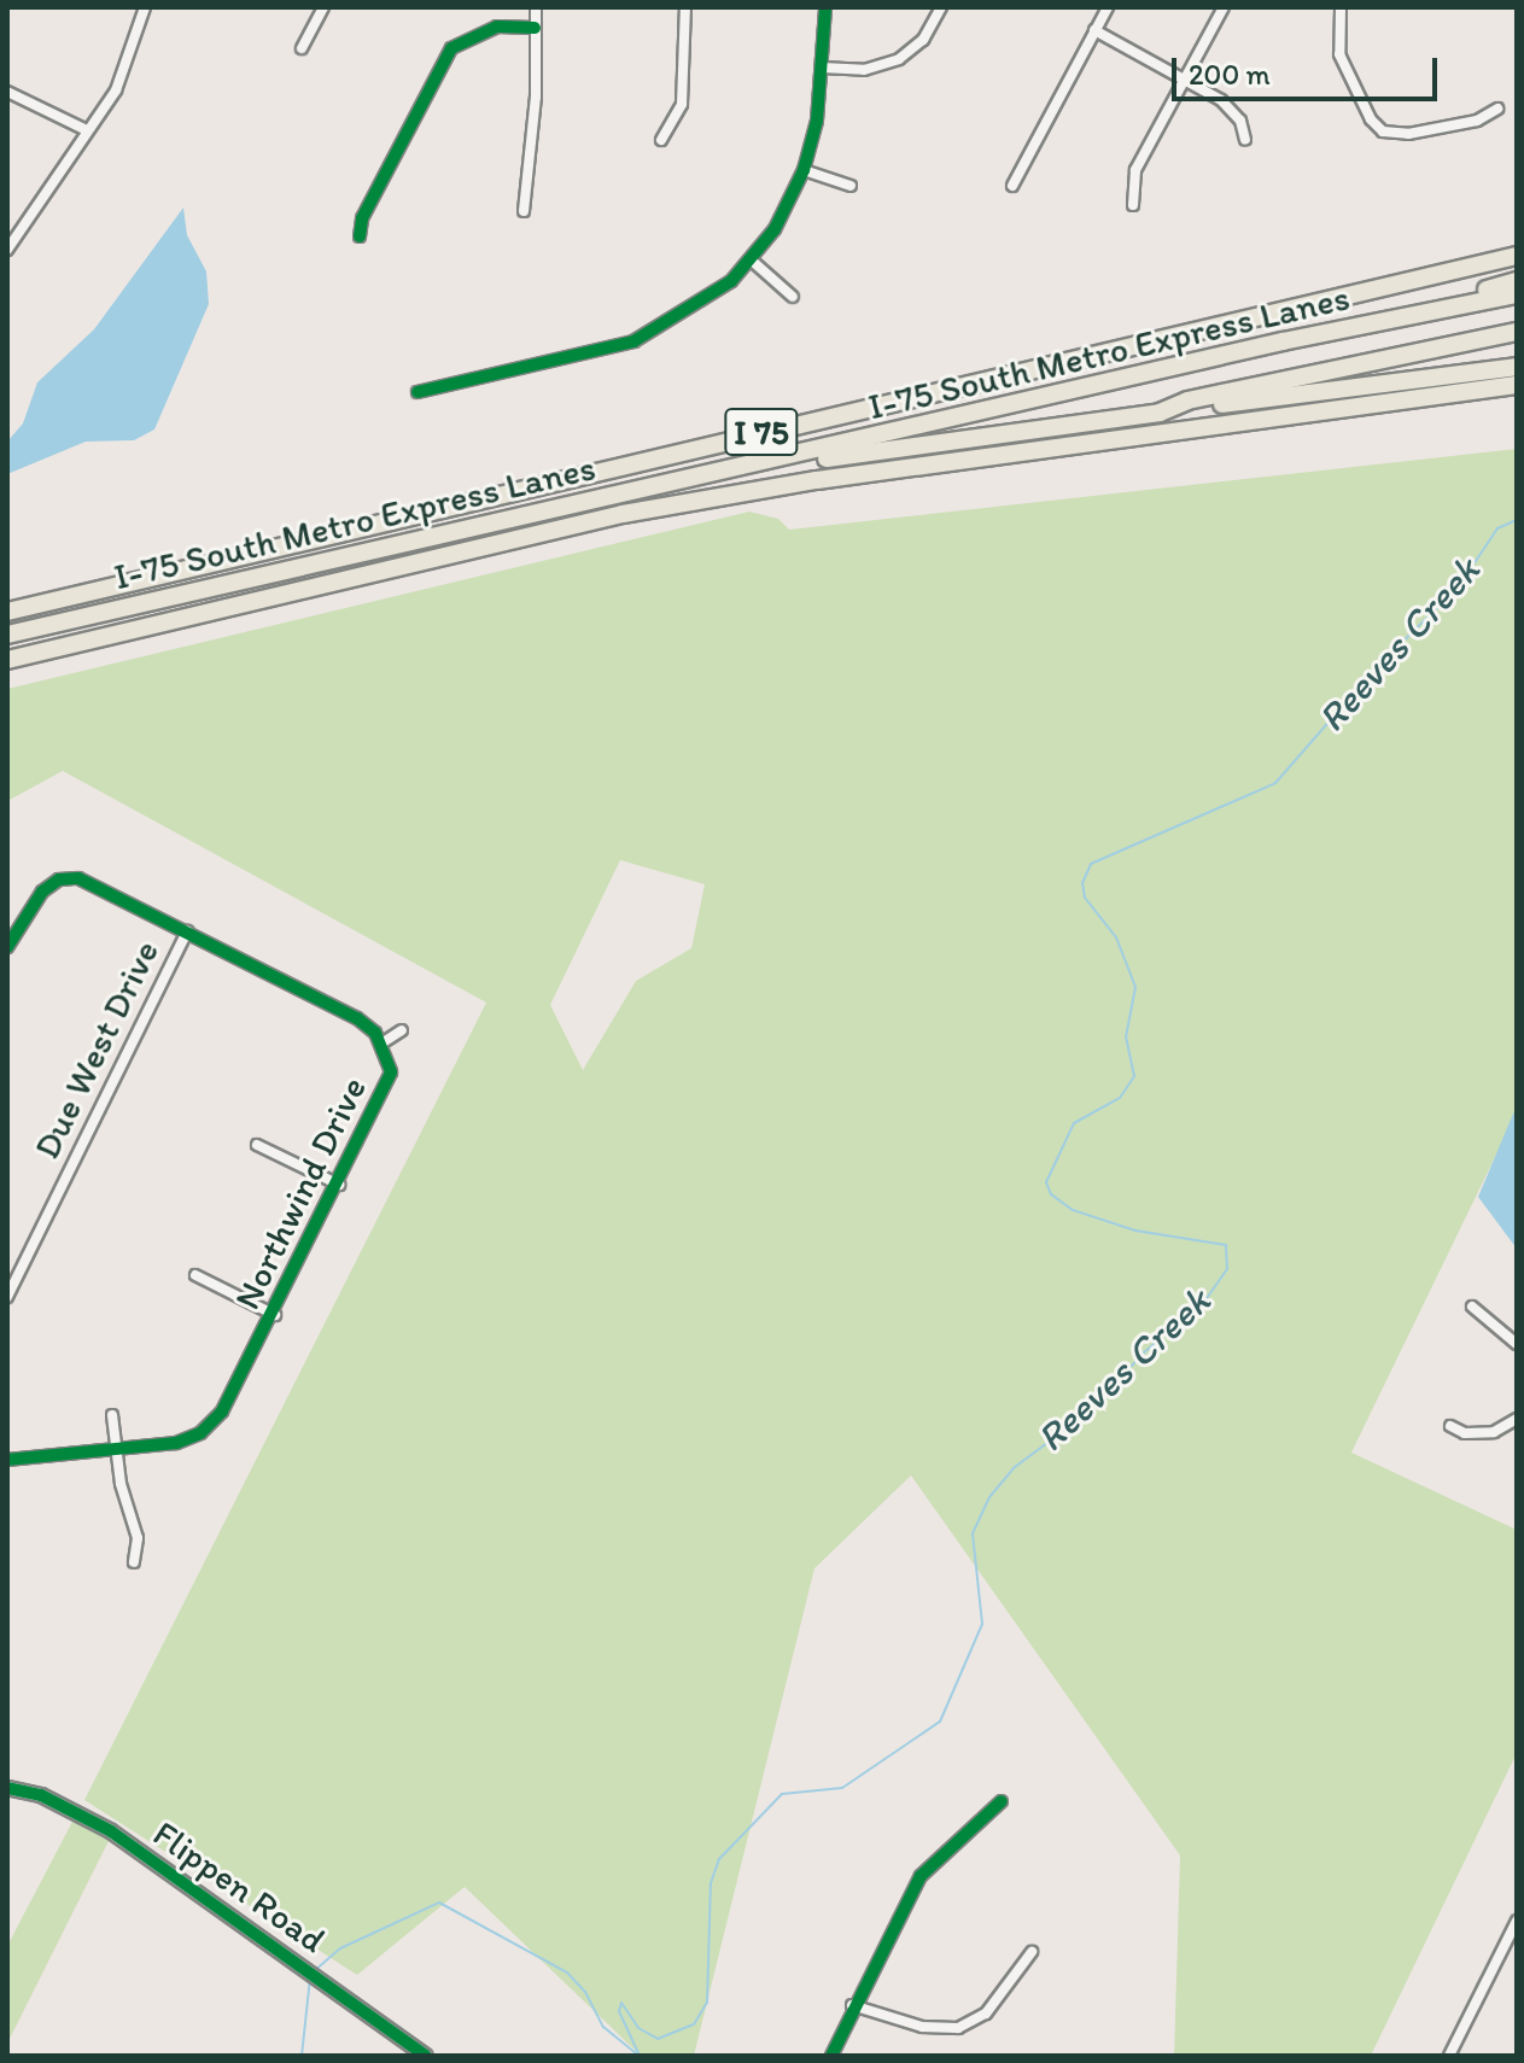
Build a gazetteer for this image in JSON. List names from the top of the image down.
{
  "streets": {
    "highway": ["I-75 South Metro Express Lanes", "I 75"],
    "street": ["Due West Drive", "Northwind Drive", "Flippen Road"]
  },
  "crossings": [
    ["Due West Drive", "Northwind Drive"]
  ],
  "water": ["Reeves Creek"],
  "scale_bar": "200 m"
}
